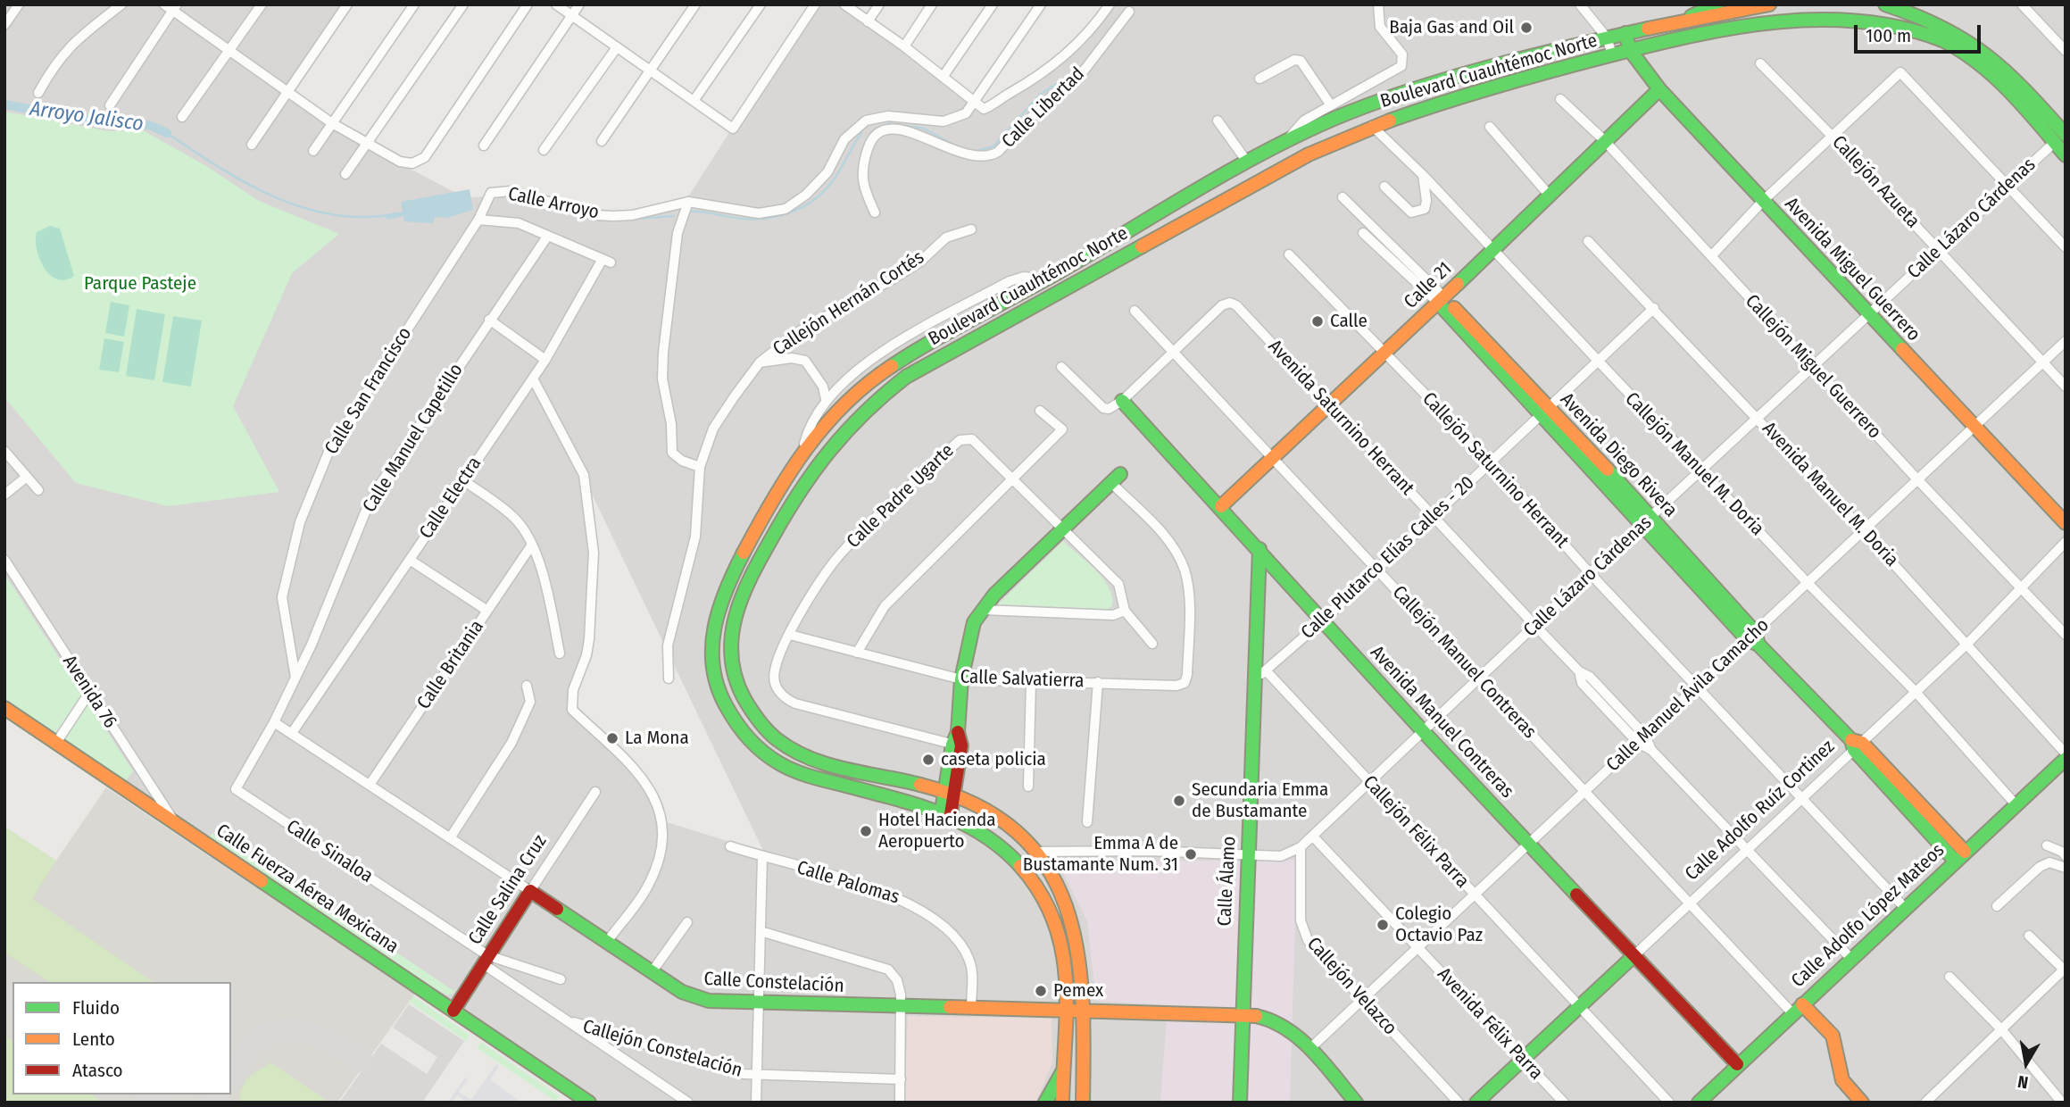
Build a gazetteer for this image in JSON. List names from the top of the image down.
{
  "streets": {
    "main road": [
      "Boulevard Cuauhtémoc Norte",
      "Avenida Miguel Guerrero",
      "Calle 21",
      "Avenida Diego Rivera",
      "Avenida Manuel Contreras",
      "Calle Adolfo Ruíz Cortinez",
      "Calle Álamo",
      "Calle Fuerza Aérea Mexicana",
      "Calle Salina Cruz",
      "Calle Adolfo López Mateos",
      "Calle Constelación"
    ],
    "street": [
      "Calle Libertad",
      "Callejón Azueta",
      "Calle Arroyo",
      "Calle Lázaro Cárdenas",
      "Callejón Hernán Cortés",
      "Callejón Miguel Guerrero",
      "Calle San Francisco",
      "Avenida Saturnino Herrant",
      "Calle Manuel Capetillo",
      "Callejón Manuel M. Doria",
      "Callejón Saturnino Herrant",
      "Avenida Manuel M. Doria",
      "Calle Padre Ugarte",
      "Calle Electra",
      "Calle Plutarco Elías Calles - 20",
      "Callejón Manuel Contreras",
      "Calle Britania",
      "Calle Salvatierra",
      "Avenida 76",
      "Calle Manuel Ávila Camacho",
      "Callejón Félix Parra",
      "Calle Sinaloa",
      "Calle Palomas",
      "Callejón Velazco",
      "Avenida Félix Parra",
      "Callejón Constelación"
    ]
  },
  "crossings": [
    ["Boulevard Cuauhtémoc Norte", "Calle Lázaro Cárdenas"],
    ["Boulevard Cuauhtémoc Norte", "Avenida Miguel Guerrero"],
    ["Boulevard Cuauhtémoc Norte", "Callejón Manuel M. Doria"],
    ["Boulevard Cuauhtémoc Norte", "Calle Constelación"],
    ["Callejón Azueta", "Calle Lázaro Cárdenas"],
    ["Callejón Azueta", "Calle Manuel Ávila Camacho"],
    ["Calle Arroyo", "Calle San Francisco"],
    ["Calle Lázaro Cárdenas", "Avenida Miguel Guerrero"],
    ["Calle Lázaro Cárdenas", "Callejón Miguel Guerrero"],
    ["Calle Lázaro Cárdenas", "Avenida Saturnino Herrant"],
    ["Calle Lázaro Cárdenas", "Avenida Diego Rivera"],
    ["Calle Lázaro Cárdenas", "Callejón Manuel M. Doria"],
    ["Calle Lázaro Cárdenas", "Callejón Saturnino Herrant"],
    ["Calle Lázaro Cárdenas", "Avenida Manuel M. Doria"],
    ["Calle Lázaro Cárdenas", "Callejón Manuel Contreras"],
    ["Calle Lázaro Cárdenas", "Avenida Manuel Contreras"],
    ["Calle Lázaro Cárdenas", "Callejón Félix Parra"],
    ["Calle Lázaro Cárdenas", "Calle Álamo"],
    ["Calle Lázaro Cárdenas", "Callejón Velazco"],
    ["Calle Lázaro Cárdenas", "Avenida Félix Parra"],
    ["Avenida Miguel Guerrero", "Calle 21"],
    ["Avenida Miguel Guerrero", "Calle Manuel Ávila Camacho"],
    ["Calle 21", "Callejón Miguel Guerrero"],
    ["Calle 21", "Avenida Saturnino Herrant"],
    ["Calle 21", "Avenida Diego Rivera"],
    ["Calle 21", "Callejón Manuel M. Doria"],
    ["Calle 21", "Callejón Saturnino Herrant"],
    ["Calle 21", "Callejón Manuel Contreras"],
    ["Calle 21", "Avenida Manuel Contreras"],
    ["Callejón Miguel Guerrero", "Calle Manuel Ávila Camacho"],
    ["Callejón Miguel Guerrero", "Calle Adolfo Ruíz Cortinez"],
    ["Calle San Francisco", "Calle Manuel Capetillo"],
    ["Avenida Saturnino Herrant", "Calle Plutarco Elías Calles - 20"],
    ["Avenida Saturnino Herrant", "Callejón Manuel Contreras"],
    ["Avenida Saturnino Herrant", "Calle Manuel Ávila Camacho"],
    ["Avenida Saturnino Herrant", "Calle Adolfo Ruíz Cortinez"],
    ["Avenida Saturnino Herrant", "Calle Adolfo López Mateos"],
    ["Calle Manuel Capetillo", "Calle Electra"],
    ["Calle Manuel Capetillo", "Calle Sinaloa"],
    ["Calle Manuel Capetillo", "Calle Constelación"],
    ["Avenida Diego Rivera", "Calle Plutarco Elías Calles - 20"],
    ["Avenida Diego Rivera", "Calle Manuel Ávila Camacho"],
    ["Avenida Diego Rivera", "Calle Adolfo Ruíz Cortinez"],
    ["Avenida Diego Rivera", "Calle Adolfo López Mateos"],
    ["Callejón Manuel M. Doria", "Calle Plutarco Elías Calles - 20"],
    ["Callejón Manuel M. Doria", "Calle Manuel Ávila Camacho"],
    ["Callejón Manuel M. Doria", "Calle Adolfo Ruíz Cortinez"],
    ["Callejón Manuel M. Doria", "Calle Adolfo López Mateos"],
    ["Callejón Saturnino Herrant", "Calle Plutarco Elías Calles - 20"],
    ["Callejón Saturnino Herrant", "Calle Manuel Ávila Camacho"],
    ["Callejón Saturnino Herrant", "Calle Adolfo Ruíz Cortinez"],
    ["Callejón Saturnino Herrant", "Calle Adolfo López Mateos"],
    ["Avenida Manuel M. Doria", "Calle Plutarco Elías Calles - 20"],
    ["Avenida Manuel M. Doria", "Calle Manuel Ávila Camacho"],
    ["Avenida Manuel M. Doria", "Calle Adolfo Ruíz Cortinez"],
    ["Calle Padre Ugarte", "Calle Salvatierra"],
    ["Calle Electra", "Calle Constelación"],
    ["Calle Plutarco Elías Calles - 20", "Callejón Manuel Contreras"],
    ["Calle Plutarco Elías Calles - 20", "Avenida Manuel Contreras"],
    ["Calle Plutarco Elías Calles - 20", "Callejón Félix Parra"],
    ["Calle Plutarco Elías Calles - 20", "Calle Álamo"],
    ["Callejón Manuel Contreras", "Calle Manuel Ávila Camacho"],
    ["Callejón Manuel Contreras", "Calle Adolfo Ruíz Cortinez"],
    ["Callejón Manuel Contreras", "Calle Adolfo López Mateos"],
    ["Calle Britania", "Calle Constelación"],
    ["Avenida 76", "Calle Fuerza Aérea Mexicana"],
    ["Calle Manuel Ávila Camacho", "Avenida Manuel Contreras"],
    ["Calle Manuel Ávila Camacho", "Callejón Félix Parra"],
    ["Calle Manuel Ávila Camacho", "Calle Constelación"],
    ["Calle Manuel Ávila Camacho", "Callejón Velazco"],
    ["Calle Manuel Ávila Camacho", "Avenida Félix Parra"],
    ["Avenida Manuel Contreras", "Calle Adolfo Ruíz Cortinez"],
    ["Avenida Manuel Contreras", "Calle Álamo"],
    ["Avenida Manuel Contreras", "Calle Adolfo López Mateos"],
    ["Calle Adolfo Ruíz Cortinez", "Callejón Félix Parra"],
    ["Calle Adolfo Ruíz Cortinez", "Avenida Félix Parra"],
    ["Callejón Félix Parra", "Calle Álamo"],
    ["Calle Sinaloa", "Calle Salina Cruz"],
    ["Calle Sinaloa", "Calle Constelación"],
    ["Calle Sinaloa", "Callejón Constelación"],
    ["Calle Álamo", "Calle Constelación"],
    ["Calle Palomas", "Calle Constelación"],
    ["Calle Fuerza Aérea Mexicana", "Calle Salina Cruz"],
    ["Calle Salina Cruz", "Calle Constelación"]
  ],
  "water": ["Arroyo Jalisco"],
  "parks": ["Parque Pasteje"],
  "places": [
    "Baja Gas and Oil",
    "Calle",
    "La Mona",
    "caseta policia",
    "Secundaria Emma de Bustamante",
    "Hotel Hacienda Aeropuerto",
    "Emma A de Bustamante Num. 31",
    "Colegio Octavio Paz",
    "Pemex"
  ],
  "legend": ["Fluido", "Lento", "Atasco"],
  "scale_bar": "100 m",
  "north": "bottom"
}
